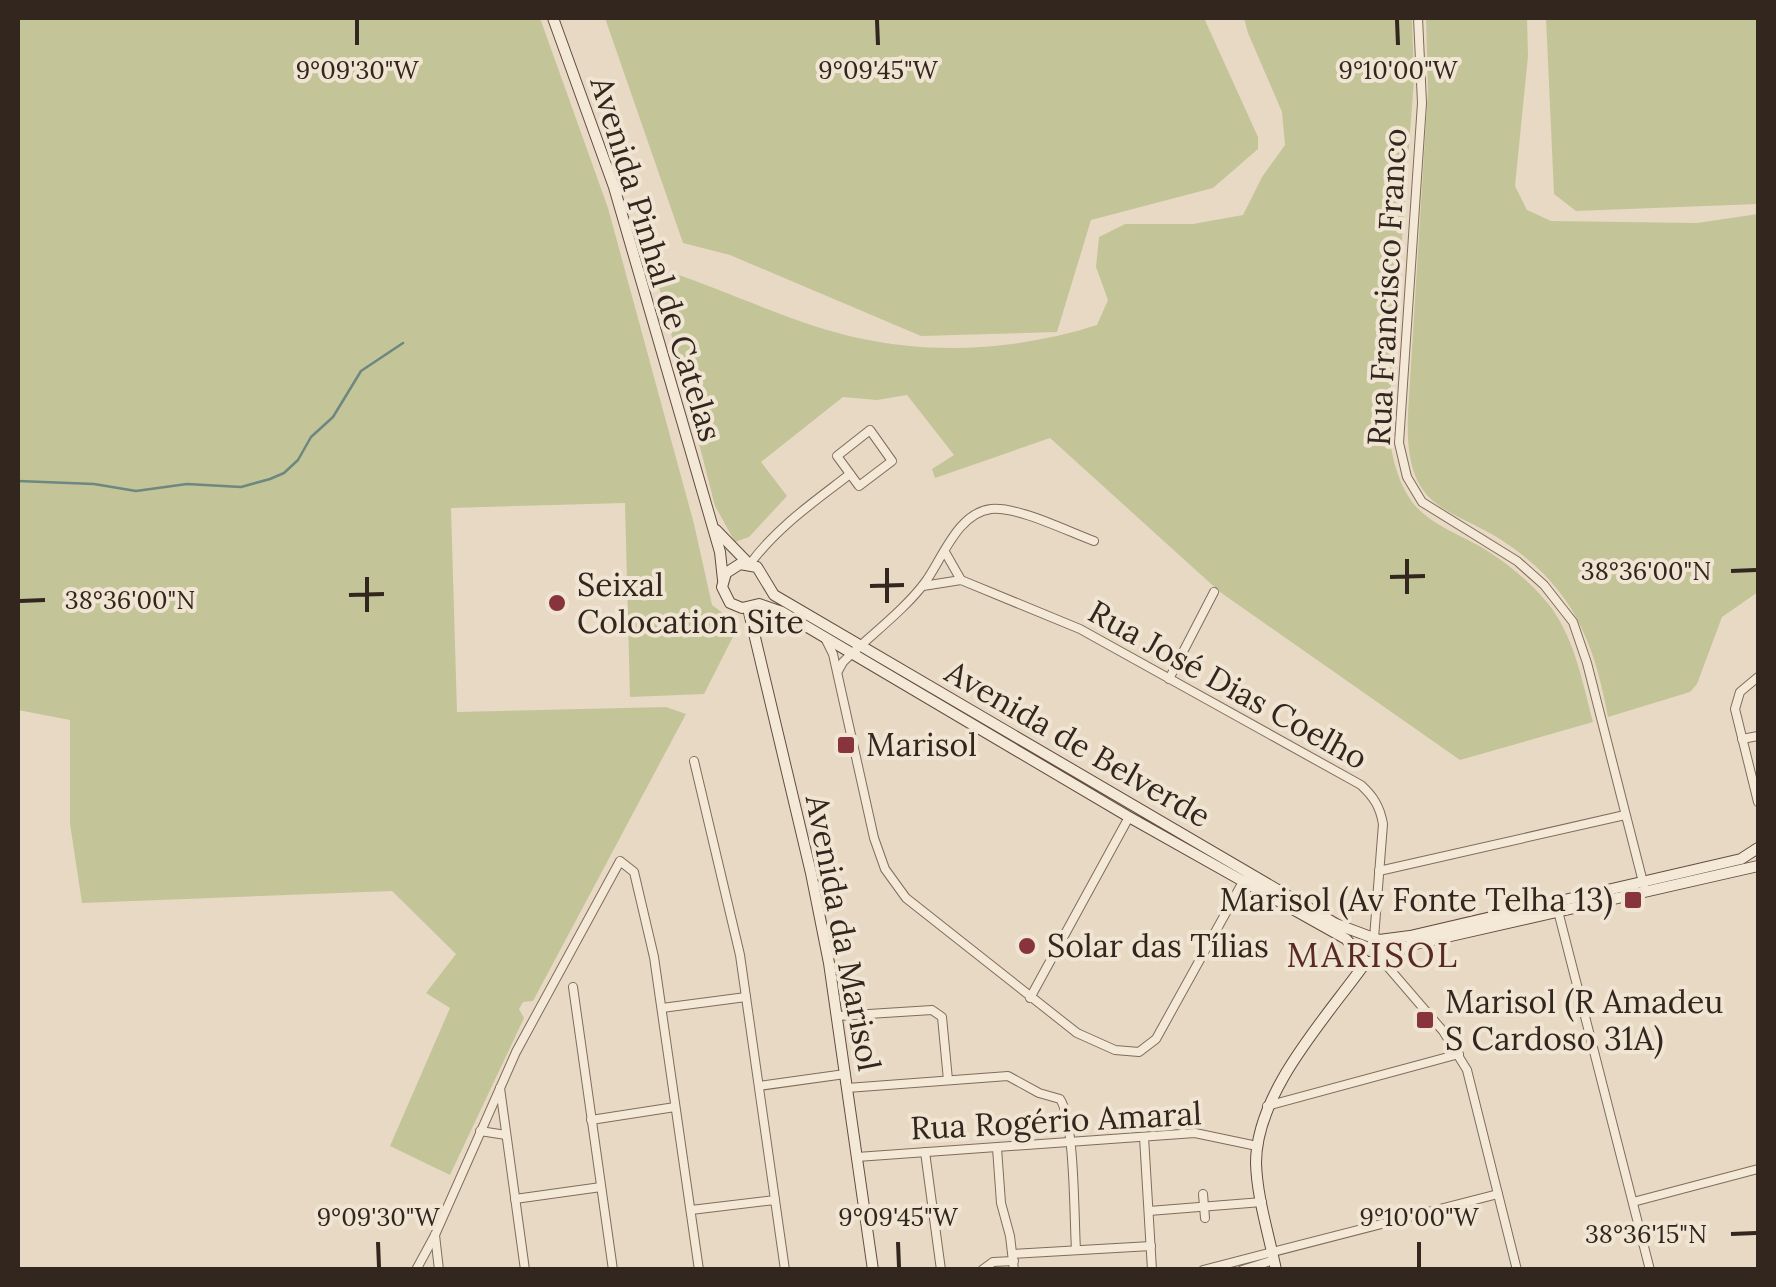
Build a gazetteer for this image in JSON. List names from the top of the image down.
{
  "streets": {
    "main road": ["Avenida Pinhal de Catelas", "Avenida de Belverde", "Avenida da Marisol"],
    "street": ["Rua Francisco Franco", "Rua José Dias Coelho", "Rua Rogério Amaral"]
  },
  "crossings": [
    ["Avenida Pinhal de Catelas", "Avenida de Belverde"],
    ["Avenida Pinhal de Catelas", "Avenida da Marisol"],
    ["Rua José Dias Coelho", "Avenida de Belverde"],
    ["Avenida de Belverde", "Avenida da Marisol"],
    ["Avenida da Marisol", "Rua Rogério Amaral"]
  ],
  "districts": ["MARISOL"],
  "places": {
    "other": ["Seixal Colocation Site", "Solar das Tílias"],
    "transit": ["Marisol", "Marisol (Av Fonte Telha 13)", "Marisol (R Amadeu S Cardoso 31A)"]
  },
  "coordinates": [
    "9°09'30\"W",
    "9°09'45\"W",
    "9°10'00\"W",
    "38°36'00\"N",
    "38°36'15\"N"
  ]
}
